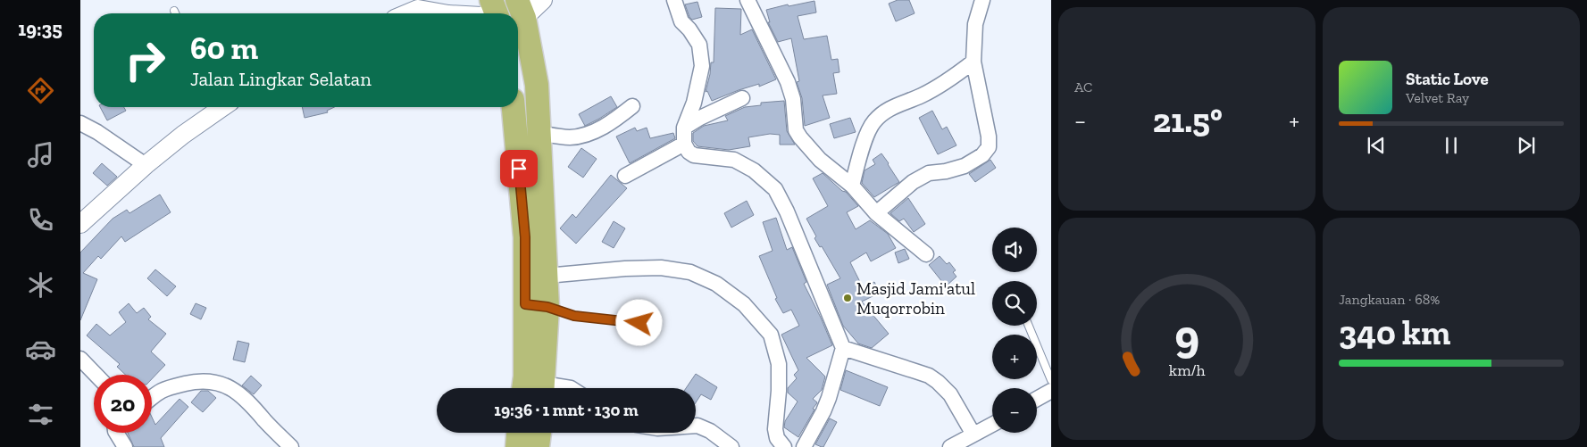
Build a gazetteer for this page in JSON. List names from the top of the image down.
{
  "places": ["Masjid Jami'atul Muqorrobin"],
  "page": {
    "tabs": "19:35",
    "tile": [
      "AC",
      ["Jangkauan · 68%", "340 km"]
    ],
    "turn": ["60 m", "Jalan Lingkar Selatan"],
    "song": ["Static Love", "Velvet Ray"],
    "heat": ["−", "21.5°", "+"],
    "map_buttons": ["+", "−"],
    "limit": "20",
    "trip": "19:36 · 1 mnt · 130 m",
    "gauge": ["9", "km/h"]
  }
}
